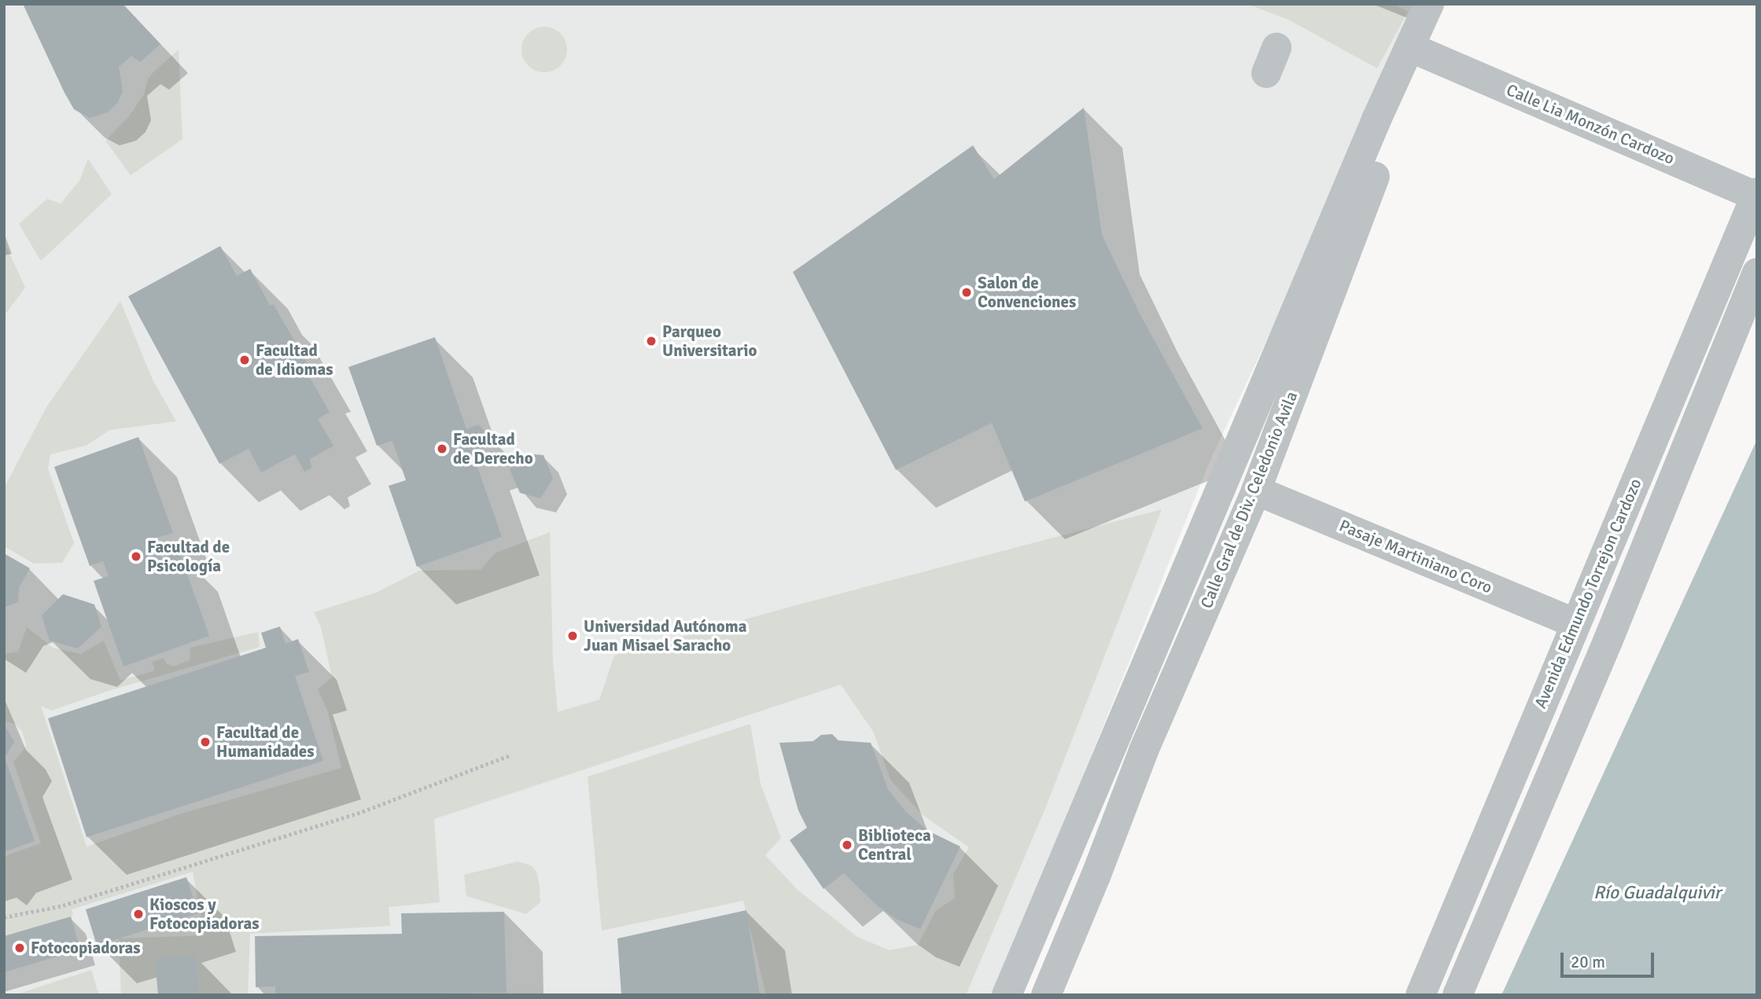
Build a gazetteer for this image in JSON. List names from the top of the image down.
{
  "streets": {
    "street": [
      "Calle Lia Monzón Cardozo",
      "Calle Gral de Div. Celedonio Avila",
      "Pasaje Martiniano Coro",
      "Avenida Edmundo Torrejon Cardozo"
    ]
  },
  "crossings": [
    ["Calle Lia Monzón Cardozo", "Calle Gral de Div. Celedonio Avila"],
    ["Calle Lia Monzón Cardozo", "Avenida Edmundo Torrejon Cardozo"],
    ["Calle Gral de Div. Celedonio Avila", "Pasaje Martiniano Coro"],
    ["Pasaje Martiniano Coro", "Avenida Edmundo Torrejon Cardozo"]
  ],
  "water": ["Río Guadalquivir"],
  "places": [
    "Salon de Convenciones",
    "Parqueo Universitario",
    "Facultad de Idiomas",
    "Facultad de Derecho",
    "Facultad de Psicología",
    "Universidad Autónoma Juan Misael Saracho",
    "Facultad de Humanidades",
    "Biblioteca Central",
    "Kioscos y Fotocopiadoras",
    "Fotocopiadoras"
  ],
  "scale_bar": "20 m"
}
